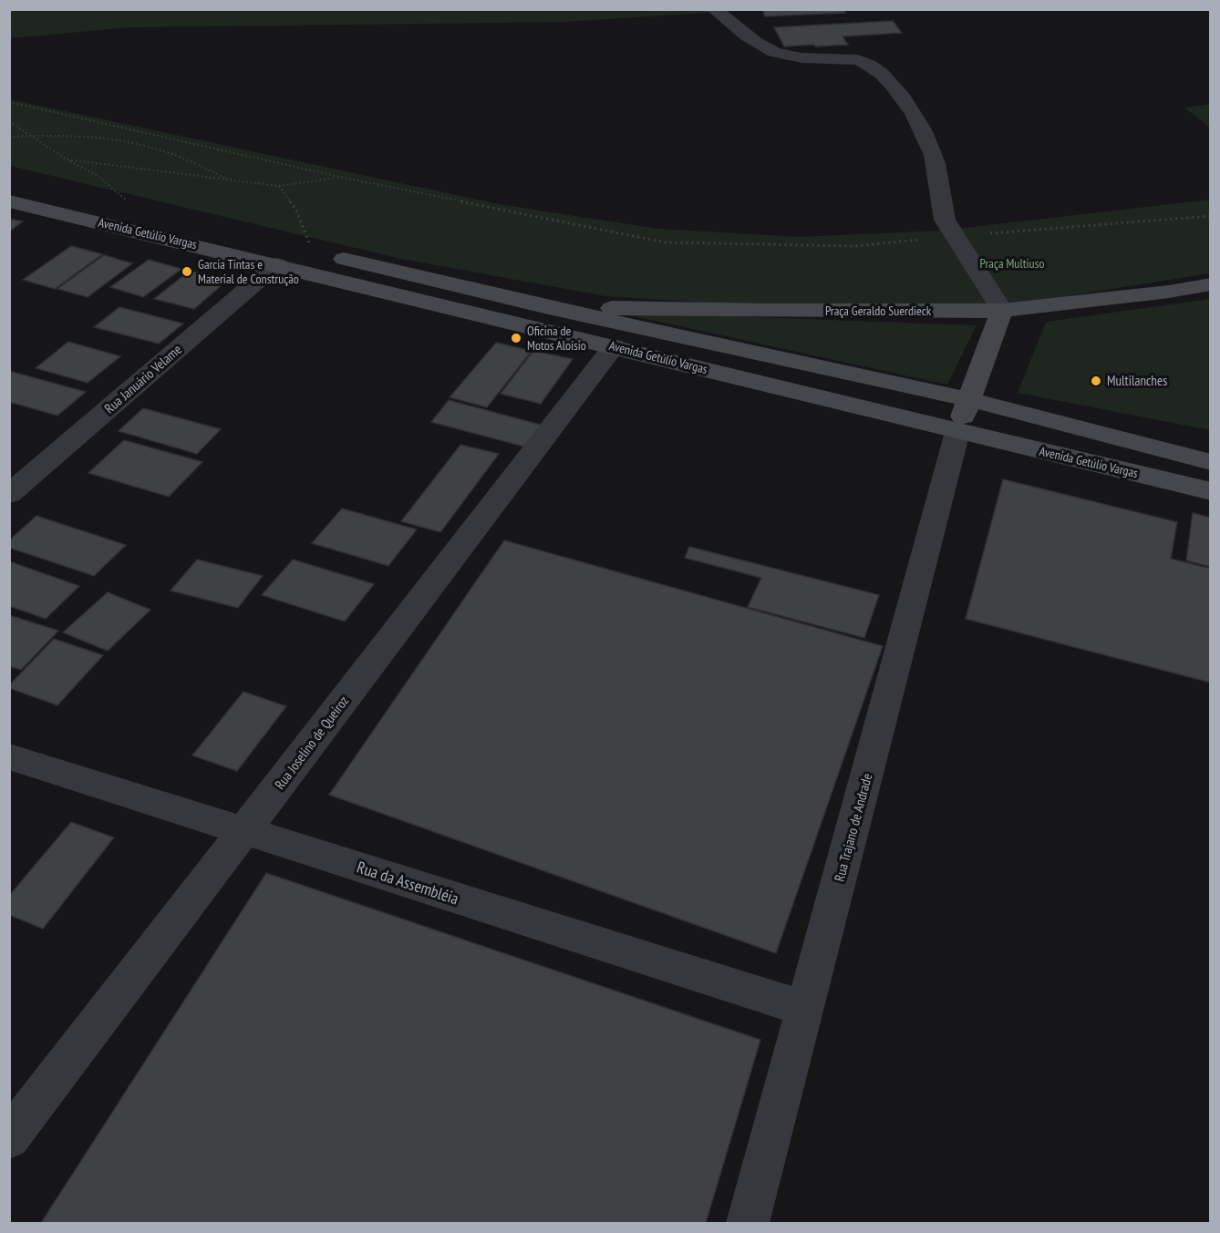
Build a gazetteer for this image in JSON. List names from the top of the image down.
{
  "streets": {
    "main road": ["Avenida Getúlio Vargas", "Praça Geraldo Suerdieck"],
    "street": [
      "Rua Januário Velame",
      "Rua Joselino de Queiroz",
      "Rua Trajano de Andrade",
      "Rua da Assembléia"
    ]
  },
  "crossings": [
    ["Avenida Getúlio Vargas", "Praça Geraldo Suerdieck"],
    ["Avenida Getúlio Vargas", "Rua Januário Velame"],
    ["Avenida Getúlio Vargas", "Rua Joselino de Queiroz"],
    ["Avenida Getúlio Vargas", "Rua Trajano de Andrade"],
    ["Rua Joselino de Queiroz", "Rua da Assembléia"],
    ["Rua Trajano de Andrade", "Rua da Assembléia"]
  ],
  "parks": ["Praça Multiuso"],
  "places": ["Garcia Tintas e Material de Construção", "Oficina de Motos Aloísio", "Multilanches"]
}
